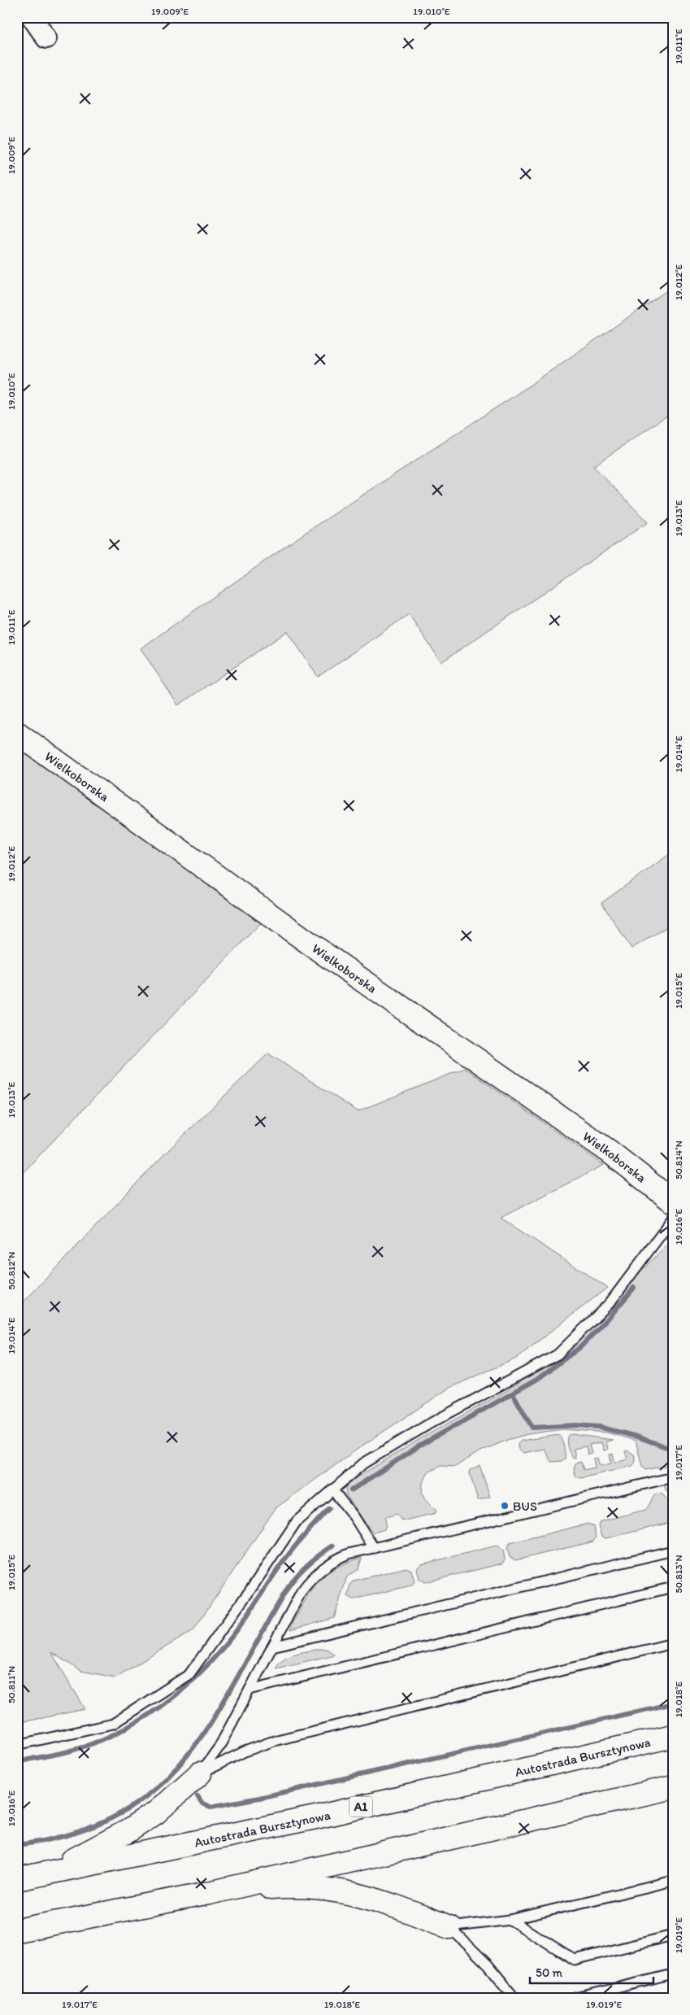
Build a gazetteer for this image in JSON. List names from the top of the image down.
{
  "streets": {
    "main road": ["Wielkoborska", "Autostrada Bursztynowa", "A1"]
  },
  "places": ["BUS"],
  "scale_bar": "50 m",
  "coordinates": [
    "19.009°E",
    "19.010°E",
    "19.011°E",
    "19.012°E",
    "19.013°E",
    "19.014°E",
    "19.015°E",
    "50.814°N",
    "19.016°E",
    "50.812°N",
    "19.017°E",
    "50.813°N",
    "50.811°N",
    "19.018°E",
    "19.019°E"
  ]
}
